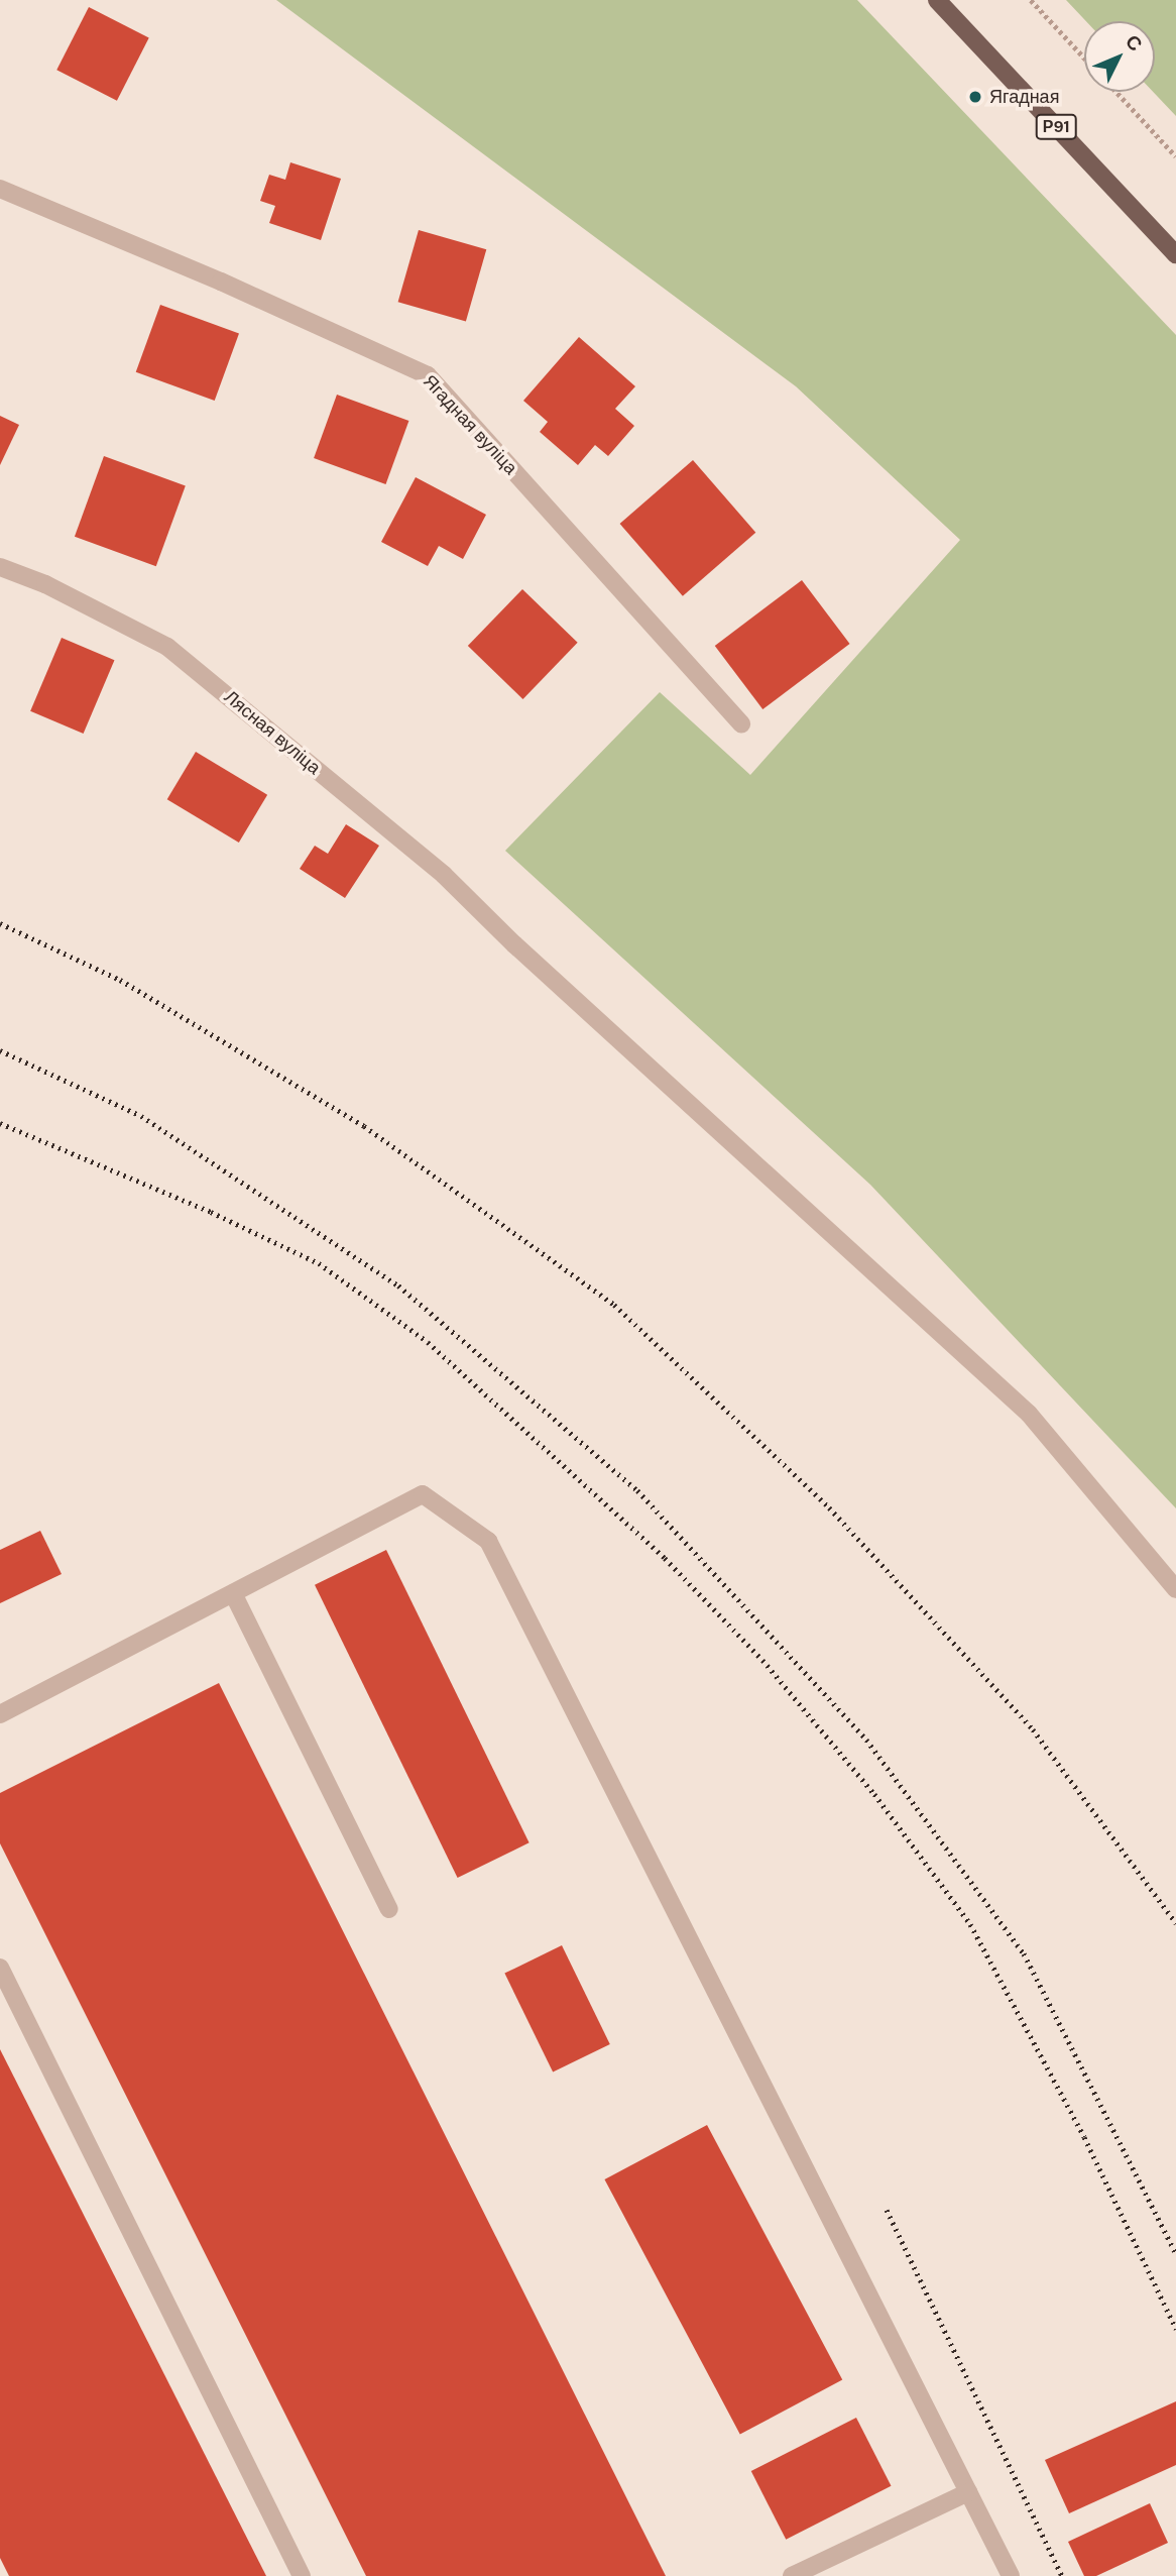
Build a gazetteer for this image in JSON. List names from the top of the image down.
{
  "streets": {
    "main road": ["Р91"],
    "street": ["Ягадная вуліца", "Лясная вуліца"]
  },
  "places": ["Ягадная"],
  "north": "top right"
}
